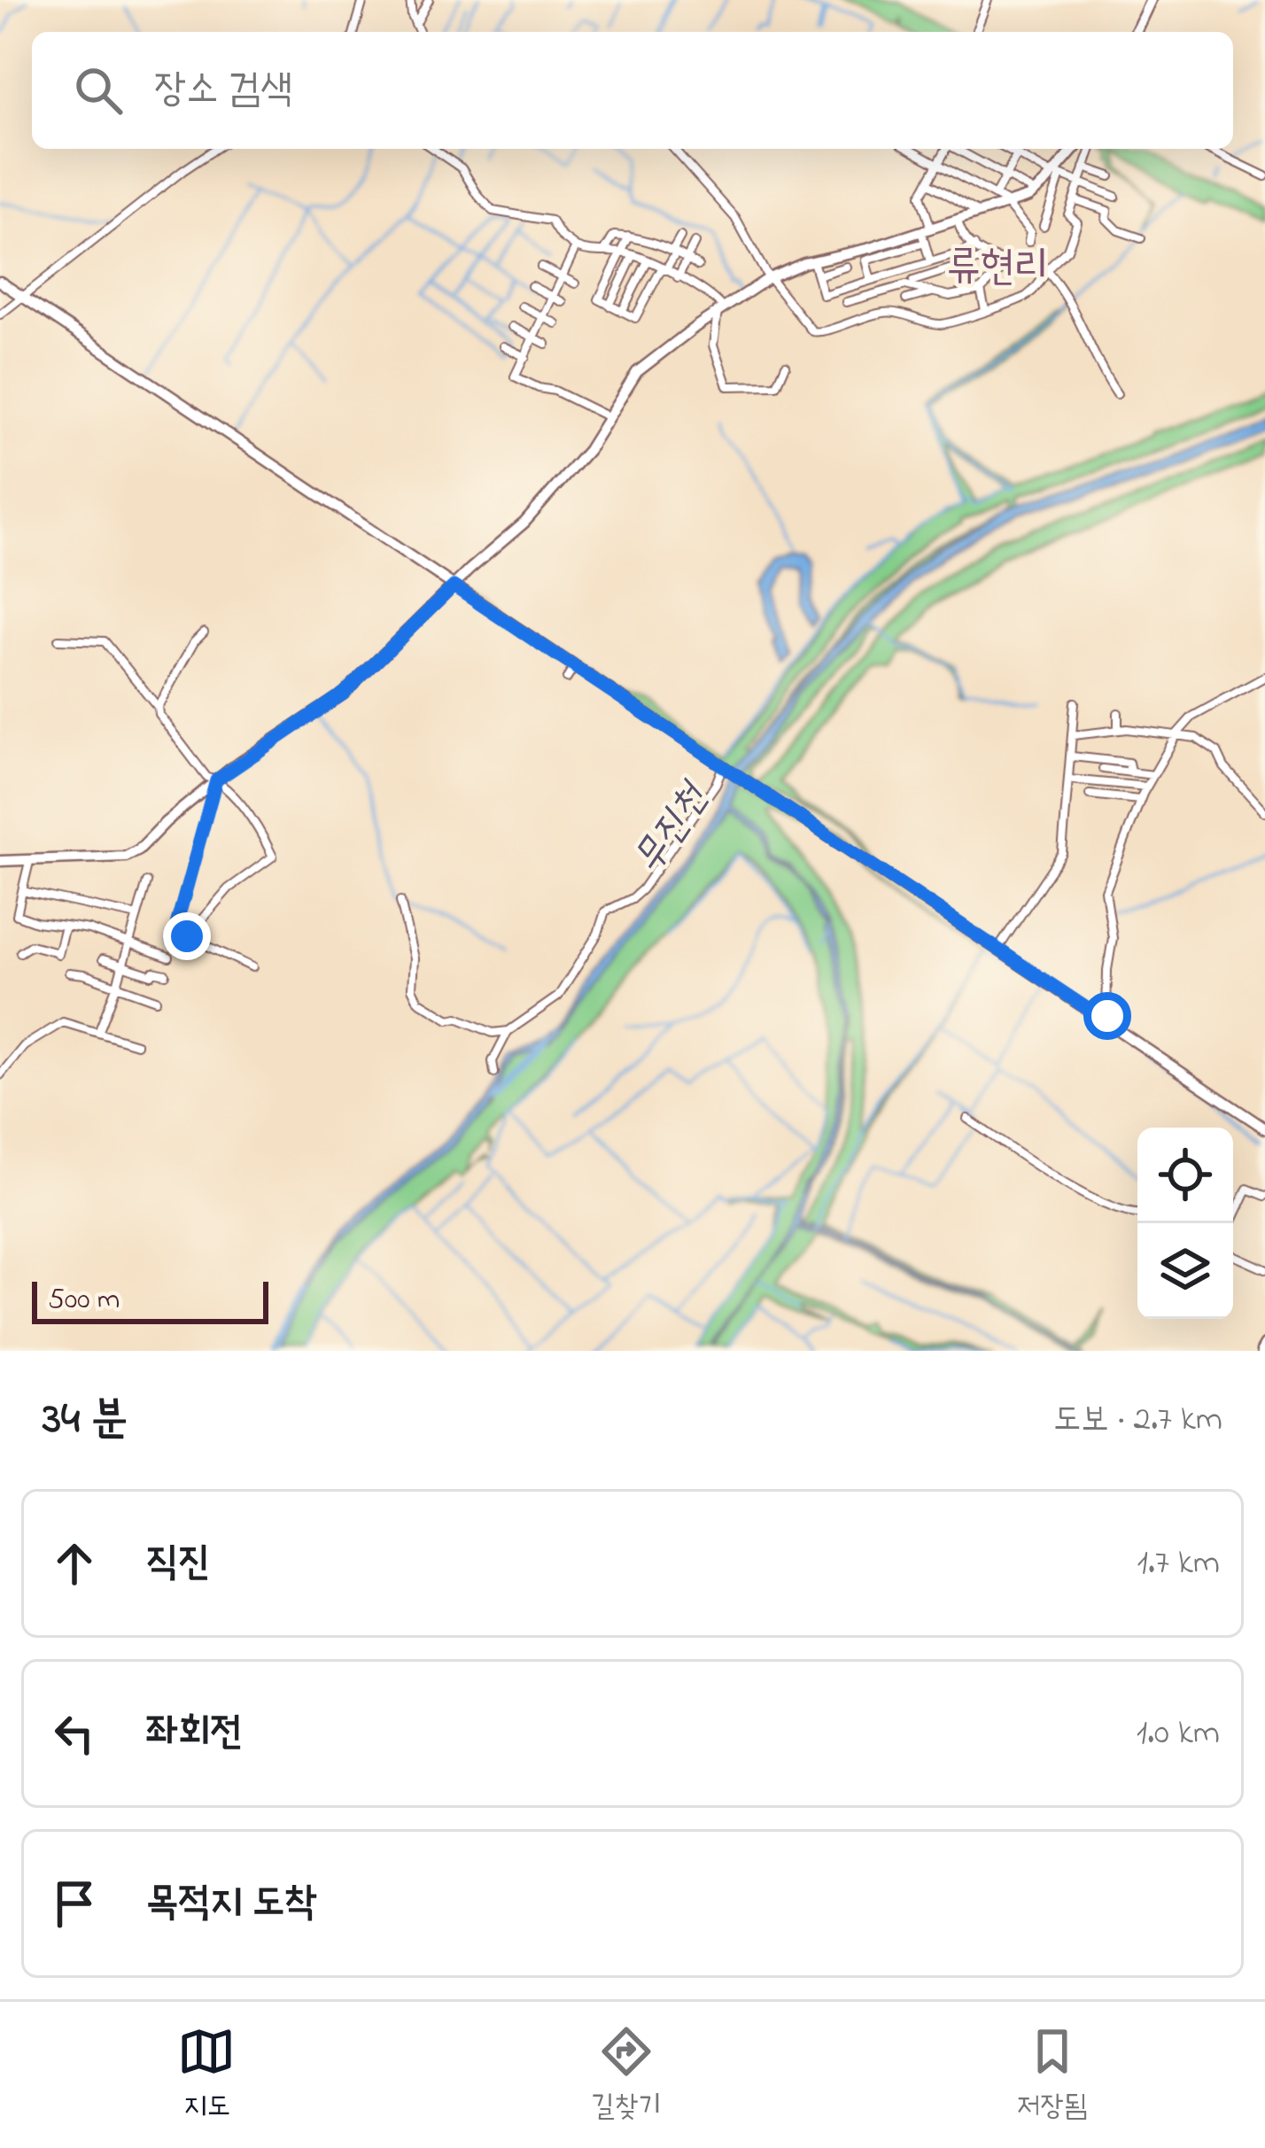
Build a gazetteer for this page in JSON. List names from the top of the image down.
{
  "districts": ["류현리"],
  "water": ["무진천"],
  "scale_bar": "500 m",
  "page": {
    "search": "장소 검색",
    "scale": "500 m",
    "heading": ["34 분", "도보 · 2.7 km"],
    "list": [
      ["직진", "1.7 km"],
      ["좌회전", "1.0 km"],
      "목적지 도착"
    ],
    "nav": ["지도", "길찾기", "저장됨"]
  }
}
